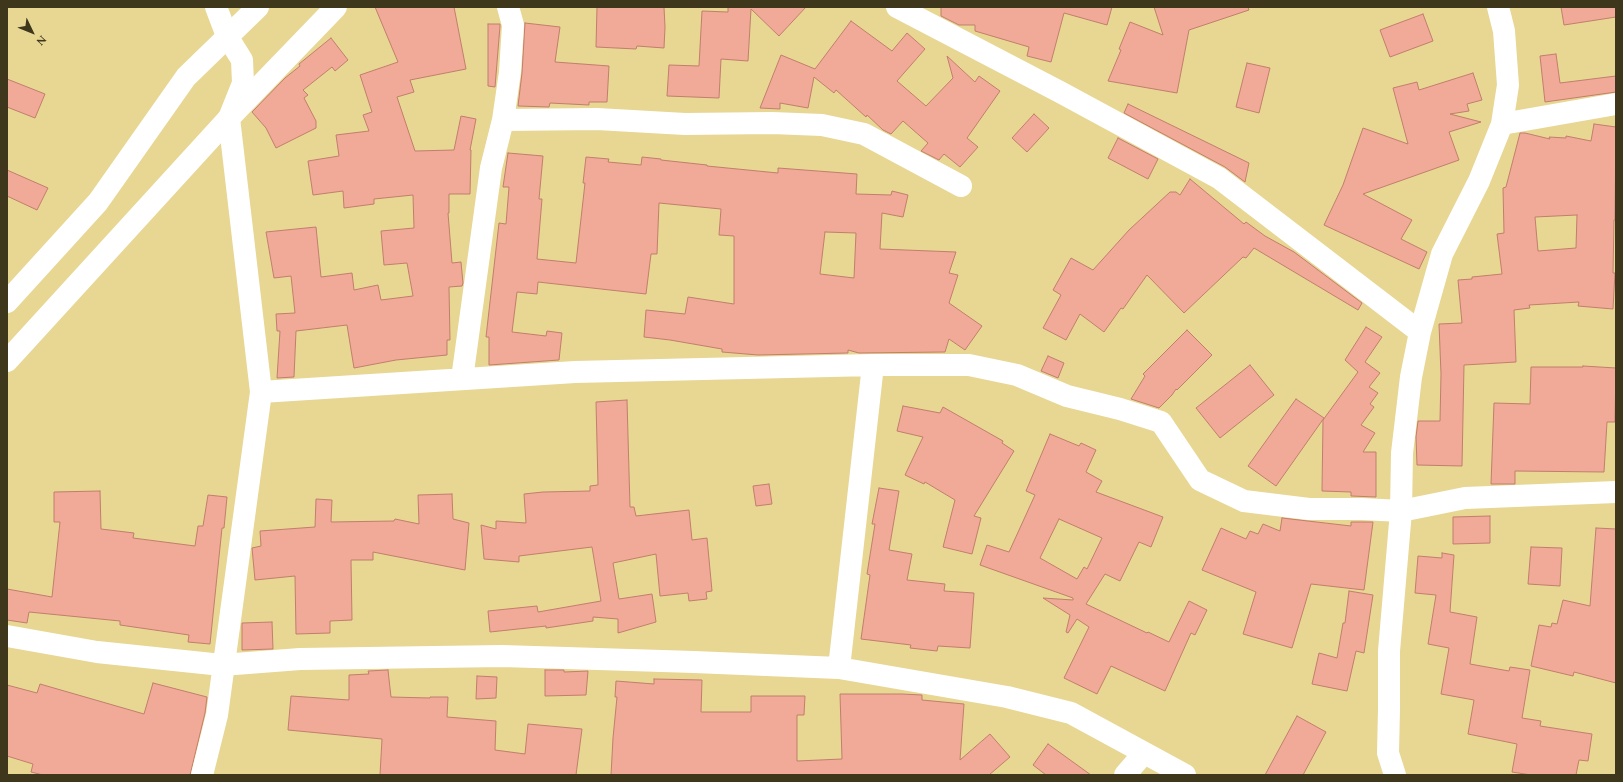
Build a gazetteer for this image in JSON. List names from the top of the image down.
{
  "north": "bottom right"
}
